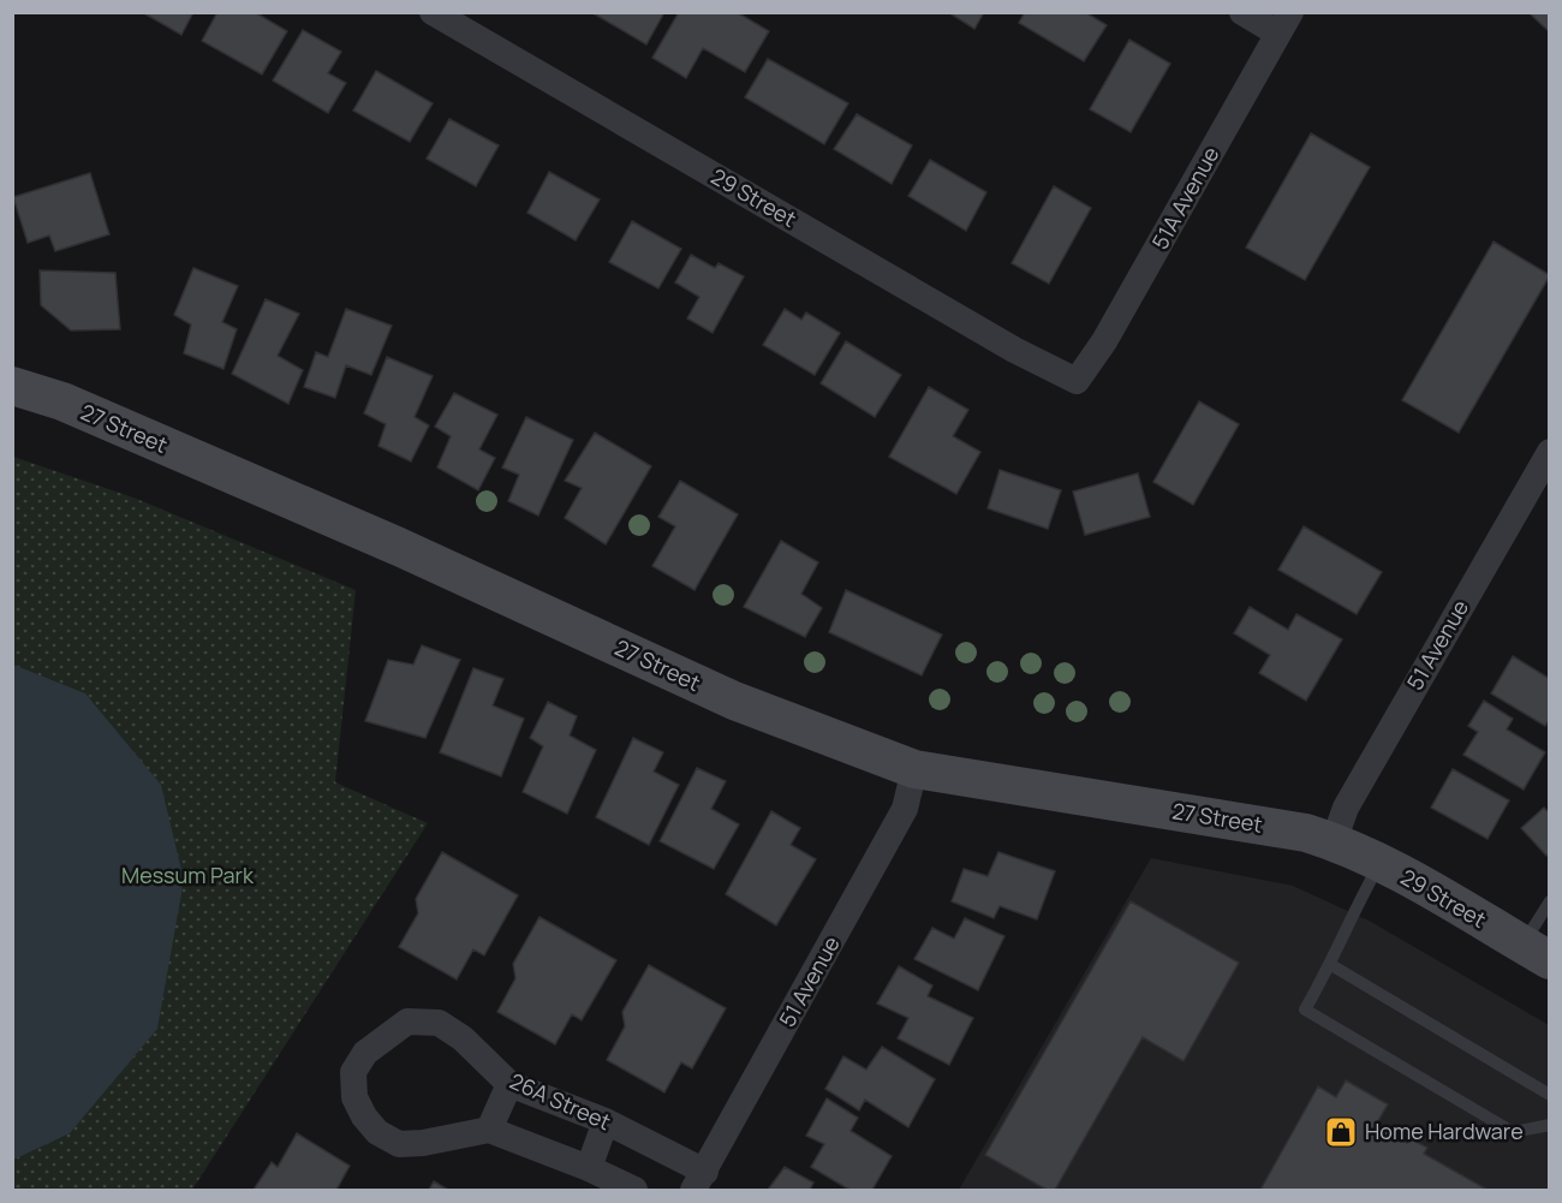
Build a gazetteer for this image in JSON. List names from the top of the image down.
{
  "streets": {
    "street": [
      "29 Street",
      "51A Avenue",
      "27 Street",
      "51 Avenue",
      "26A Street"
    ]
  },
  "crossings": [
    ["29 Street", "51A Avenue"],
    ["29 Street", "27 Street"],
    ["29 Street", "51 Avenue"],
    ["27 Street", "51 Avenue"],
    ["51 Avenue", "26A Street"]
  ],
  "parks": ["Messum Park"],
  "places": {
    "shop": ["Home Hardware"]
  }
}
